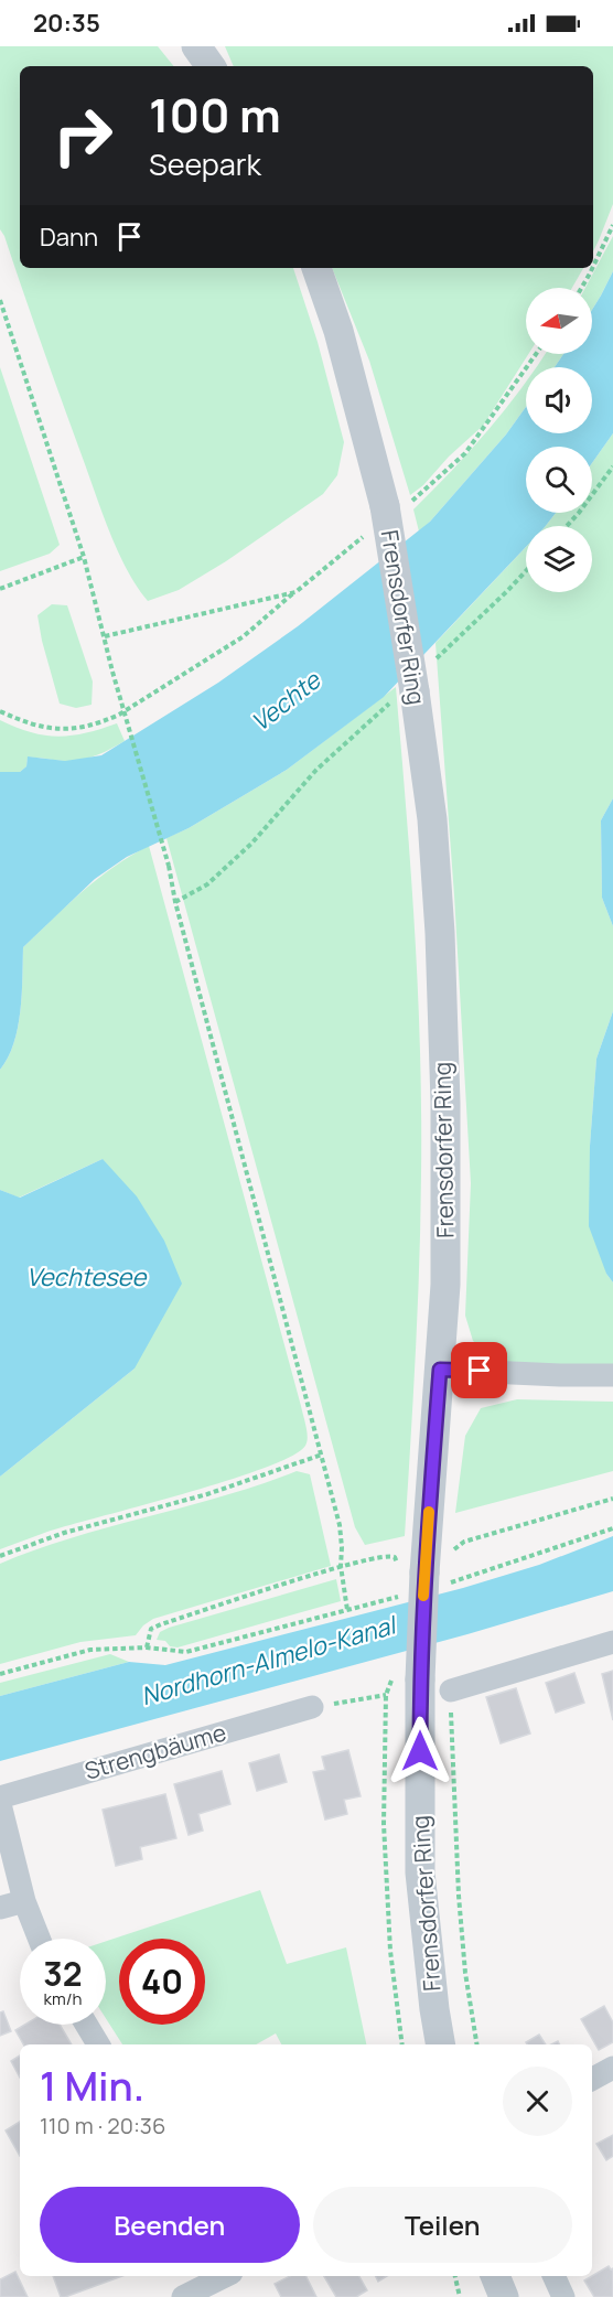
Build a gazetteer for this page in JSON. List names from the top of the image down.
{
  "streets": {
    "street": ["Frensdorfer Ring", "Strengbäume"]
  },
  "water": ["Vechte", "Vechtesee", "Nordhorn-Almelo-Kanal"],
  "north": "left",
  "page": {
    "status": "20:35",
    "turn": ["100 m", "Seepark"],
    "then": "Dann",
    "speed": "32 km/h",
    "limit": "40",
    "heading": ["1 Min.", "110 m · 20:36"],
    "buttons": ["Beenden", "Teilen"]
  }
}
